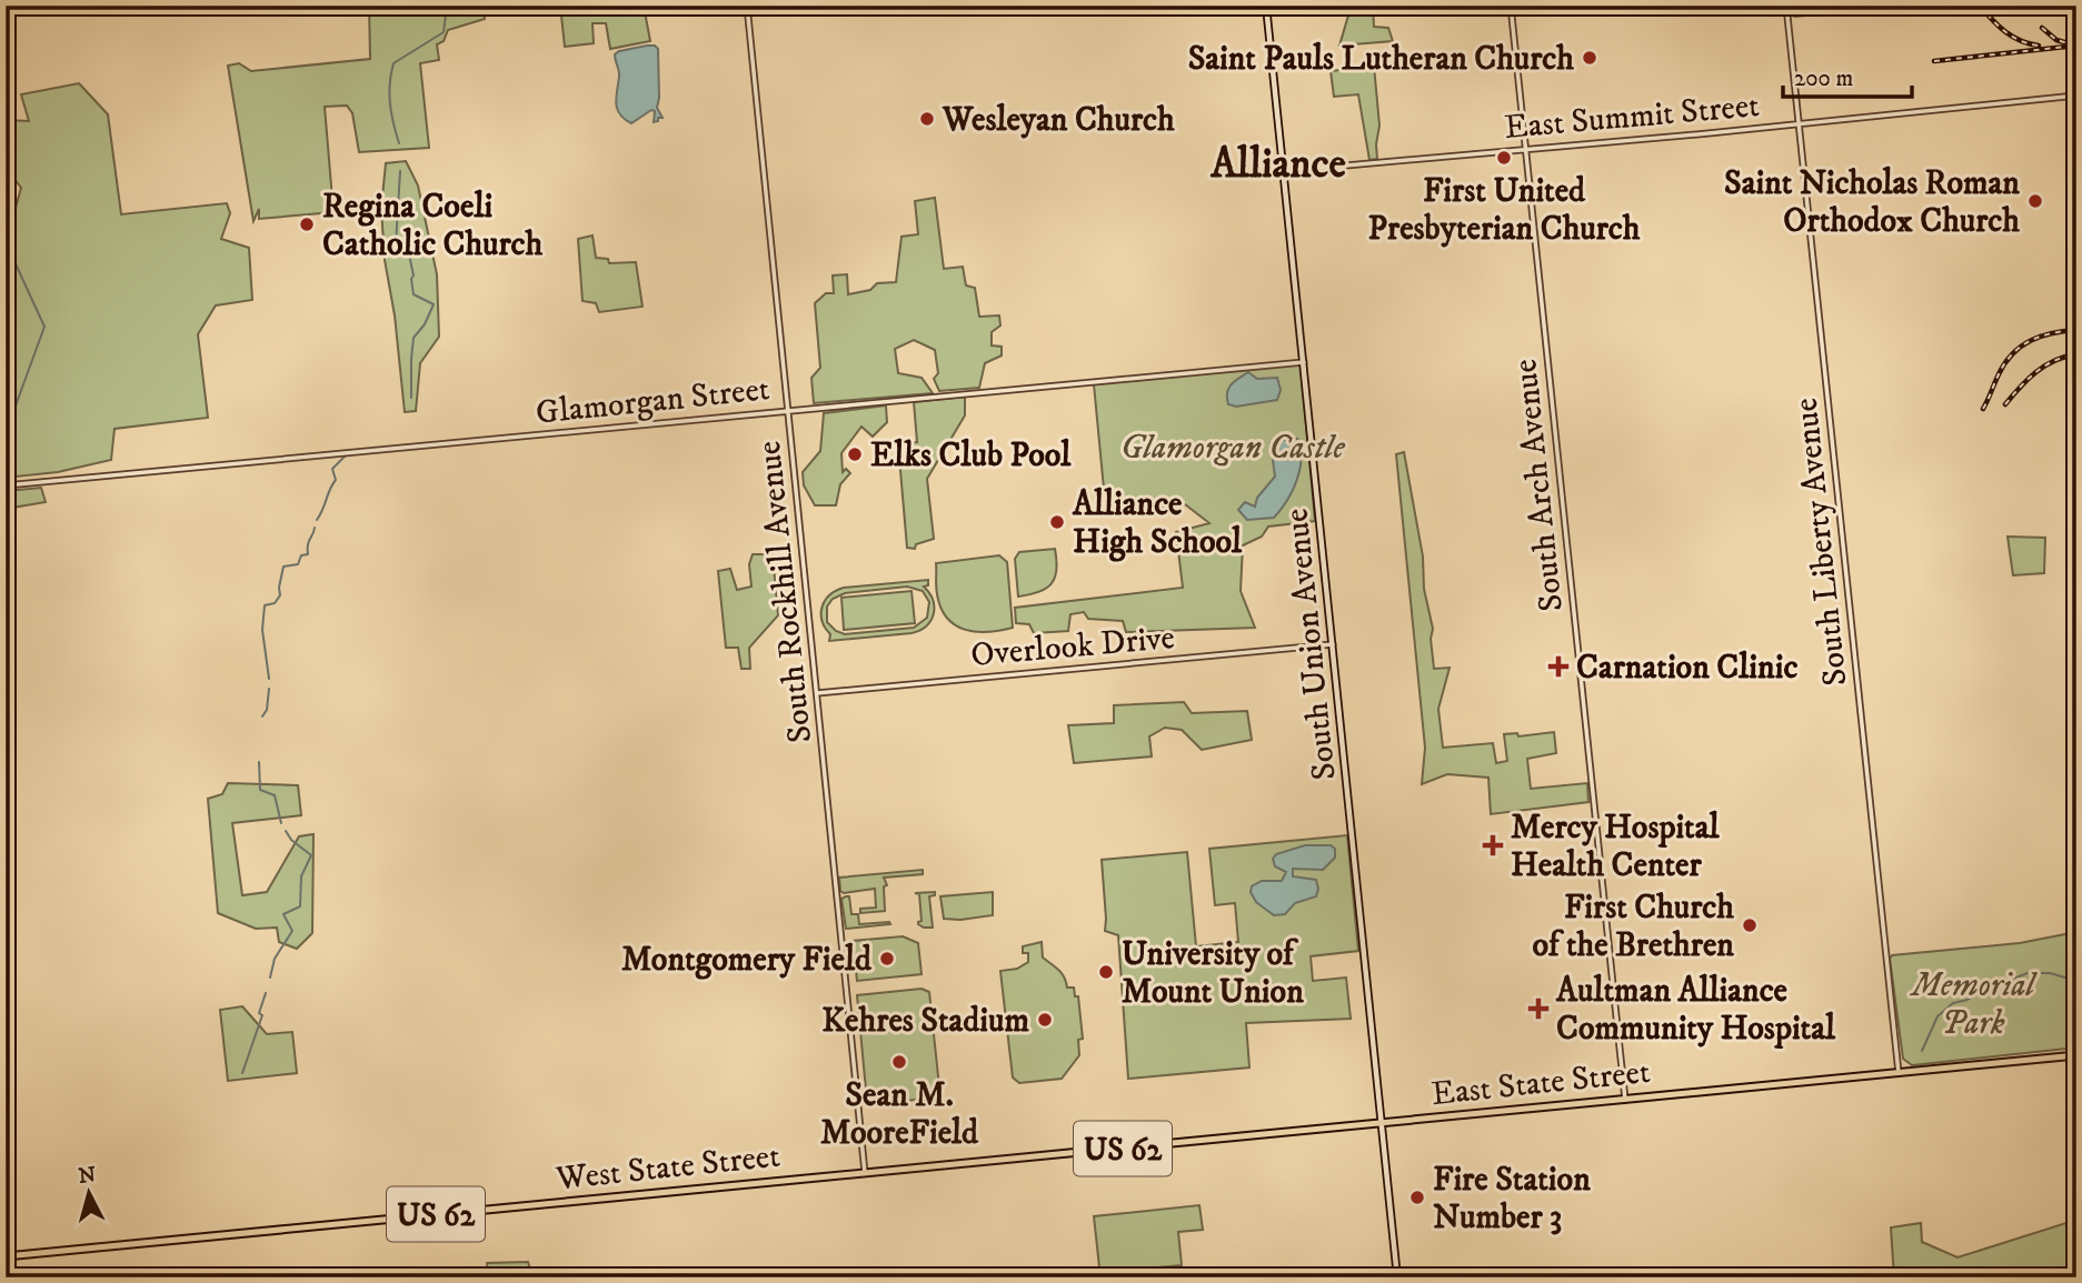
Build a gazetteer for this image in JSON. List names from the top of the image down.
{
  "streets": {
    "highway": ["East State Street", "US 62", "West State Street"],
    "main road": ["South Union Avenue"],
    "street": [
      "East Summit Street",
      "Glamorgan Street",
      "South Arch Avenue",
      "South Liberty Avenue",
      "South Rockhill Avenue",
      "Overlook Drive"
    ]
  },
  "crossings": [
    ["East Summit Street", "South Arch Avenue"],
    ["East Summit Street", "South Liberty Avenue"],
    ["East Summit Street", "South Union Avenue"],
    ["Glamorgan Street", "South Rockhill Avenue"],
    ["Glamorgan Street", "South Union Avenue"],
    ["South Arch Avenue", "East State Street"],
    ["South Liberty Avenue", "East State Street"],
    ["South Rockhill Avenue", "Overlook Drive"],
    ["South Rockhill Avenue", "West State Street"],
    ["South Union Avenue", "Overlook Drive"],
    ["South Union Avenue", "East State Street"],
    ["South Union Avenue", "West State Street"],
    ["East State Street", "West State Street"]
  ],
  "districts": ["Alliance"],
  "parks": ["Glamorgan Castle", "Memorial Park"],
  "places": {
    "other": [
      "Saint Pauls Lutheran Church",
      "Wesleyan Church",
      "First United Presbyterian Church",
      "Saint Nicholas Roman Orthodox Church",
      "Regina Coeli Catholic Church",
      "Elks Club Pool",
      "Alliance High School",
      "First Church of the Brethren",
      "Montgomery Field",
      "University of Mount Union",
      "Kehres Stadium",
      "Sean M. MooreField",
      "Fire Station Number 3"
    ],
    "health": ["Carnation Clinic", "Mercy Hospital Health Center", "Aultman Alliance Community Hospital"]
  },
  "scale_bar": "200 m",
  "north": "top"
}
